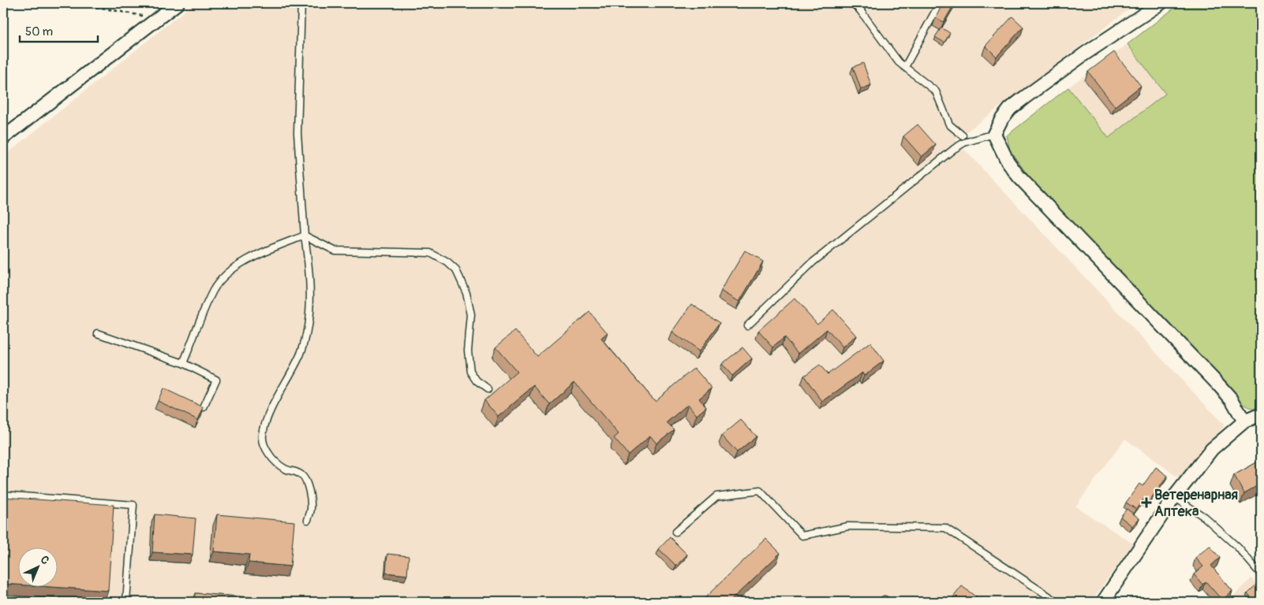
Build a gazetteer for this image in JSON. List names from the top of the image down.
{
  "places": {
    "health": ["Ветеренарная Аптека"]
  },
  "scale_bar": "50 m",
  "north": "top right"
}
